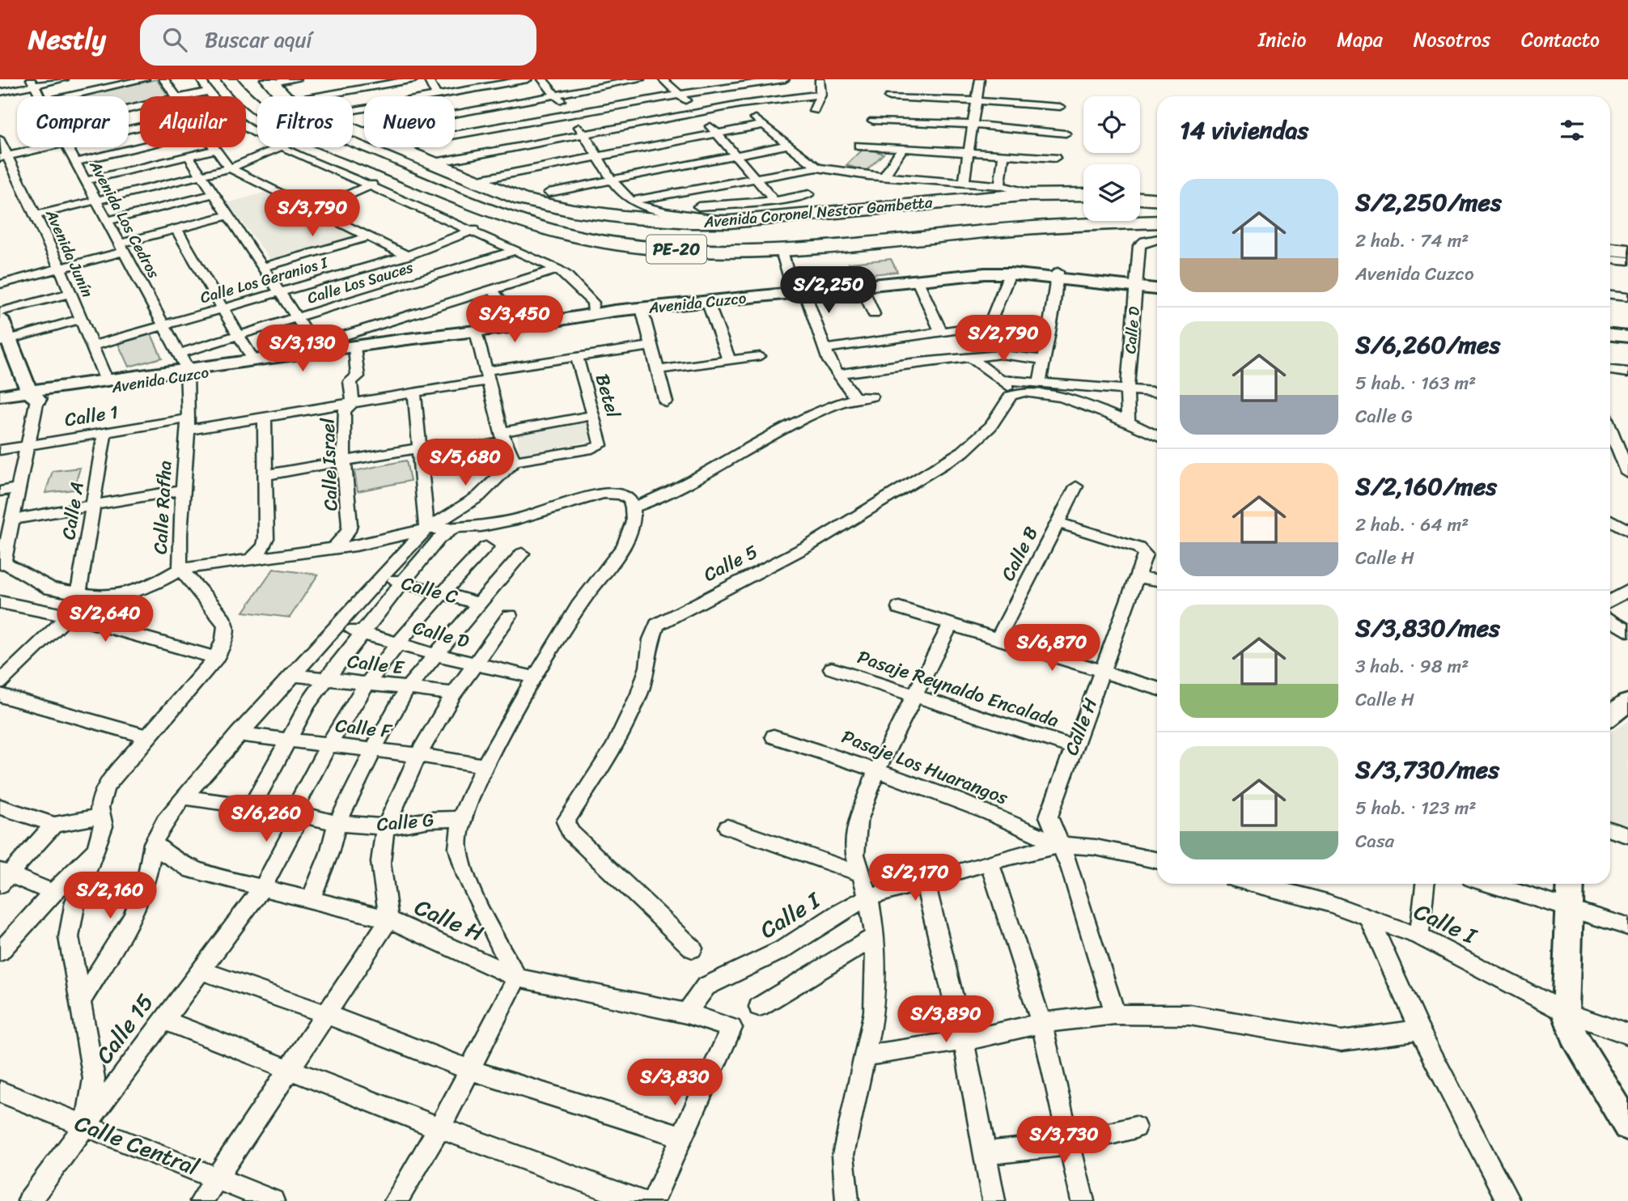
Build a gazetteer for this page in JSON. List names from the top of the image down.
{
  "streets": {
    "highway": ["Avenida Coronel Nestor Gambetta", "PE-20"],
    "street": [
      "Avenida Los Cedros",
      "Avenida Junín",
      "Calle Los Geranios I",
      "Calle Los Sauces",
      "Avenida Cuzco",
      "Calle D",
      "Betel",
      "Calle 1",
      "Calle Israel",
      "Calle Rafha",
      "Calle A",
      "Calle B",
      "Calle 5",
      "Calle C",
      "Calle E",
      "Pasaje Reynaldo Encalada",
      "Calle H",
      "Calle F",
      "Pasaje Los Huarangos",
      "Calle G",
      "Calle I",
      "Calle 15",
      "Calle Central"
    ]
  },
  "crossings": [
    ["Avenida Los Cedros", "Calle Los Geranios I"],
    ["Avenida Los Cedros", "Calle Los Sauces"],
    ["Avenida Los Cedros", "Avenida Cuzco"],
    ["Avenida Los Cedros", "Calle Rafha"],
    ["Avenida Junín", "Calle Los Geranios I"],
    ["Avenida Junín", "Avenida Cuzco"],
    ["Calle Los Sauces", "Avenida Cuzco"],
    ["Calle Los Sauces", "Calle Rafha"],
    ["Avenida Cuzco", "Calle D"],
    ["Avenida Cuzco", "Calle Israel"],
    ["Avenida Cuzco", "Calle Rafha"],
    ["Calle D", "Calle 15"],
    ["Betel", "Calle 1"],
    ["Calle 1", "Calle Israel"],
    ["Calle 1", "Calle Rafha"],
    ["Calle 1", "Calle A"],
    ["Calle B", "Calle H"],
    ["Calle C", "Calle 15"],
    ["Calle E", "Calle 15"],
    ["Pasaje Reynaldo Encalada", "Calle H"],
    ["Calle H", "Pasaje Los Huarangos"],
    ["Calle H", "Calle I"],
    ["Calle H", "Calle 15"],
    ["Calle F", "Calle 15"],
    ["Pasaje Los Huarangos", "Calle I"],
    ["Calle G", "Calle 15"],
    ["Calle 15", "Calle Central"]
  ],
  "page": {
    "header": "Nestly",
    "search": "Buscar aquí",
    "nav": [
      "Inicio",
      "Mapa",
      "Nosotros",
      "Contacto"
    ],
    "chip": [
      "Comprar",
      "Alquilar",
      "Filtros",
      "Nuevo"
    ],
    "heading": "14 viviendas",
    "list": [
      {
        "name": "S/2,250/mes",
        "note": "2 hab. · 74 m² · Avenida Cuzco"
      },
      {
        "name": "S/6,260/mes",
        "note": "5 hab. · 163 m² · Calle G"
      },
      {
        "name": "S/2,160/mes",
        "note": "2 hab. · 64 m² · Calle H"
      },
      {
        "name": "S/3,830/mes",
        "note": "3 hab. · 98 m² · Calle H"
      },
      {
        "name": "S/3,730/mes",
        "note": "5 hab. · 123 m² · Casa"
      }
    ],
    "price": [
      "S/3,790",
      "S/2,250",
      "S/3,450",
      "S/2,790",
      "S/3,130",
      "S/5,680",
      "S/2,640",
      "S/6,870",
      "S/6,260",
      "S/2,170",
      "S/2,160",
      "S/3,890",
      "S/3,830",
      "S/3,730"
    ]
  }
}
